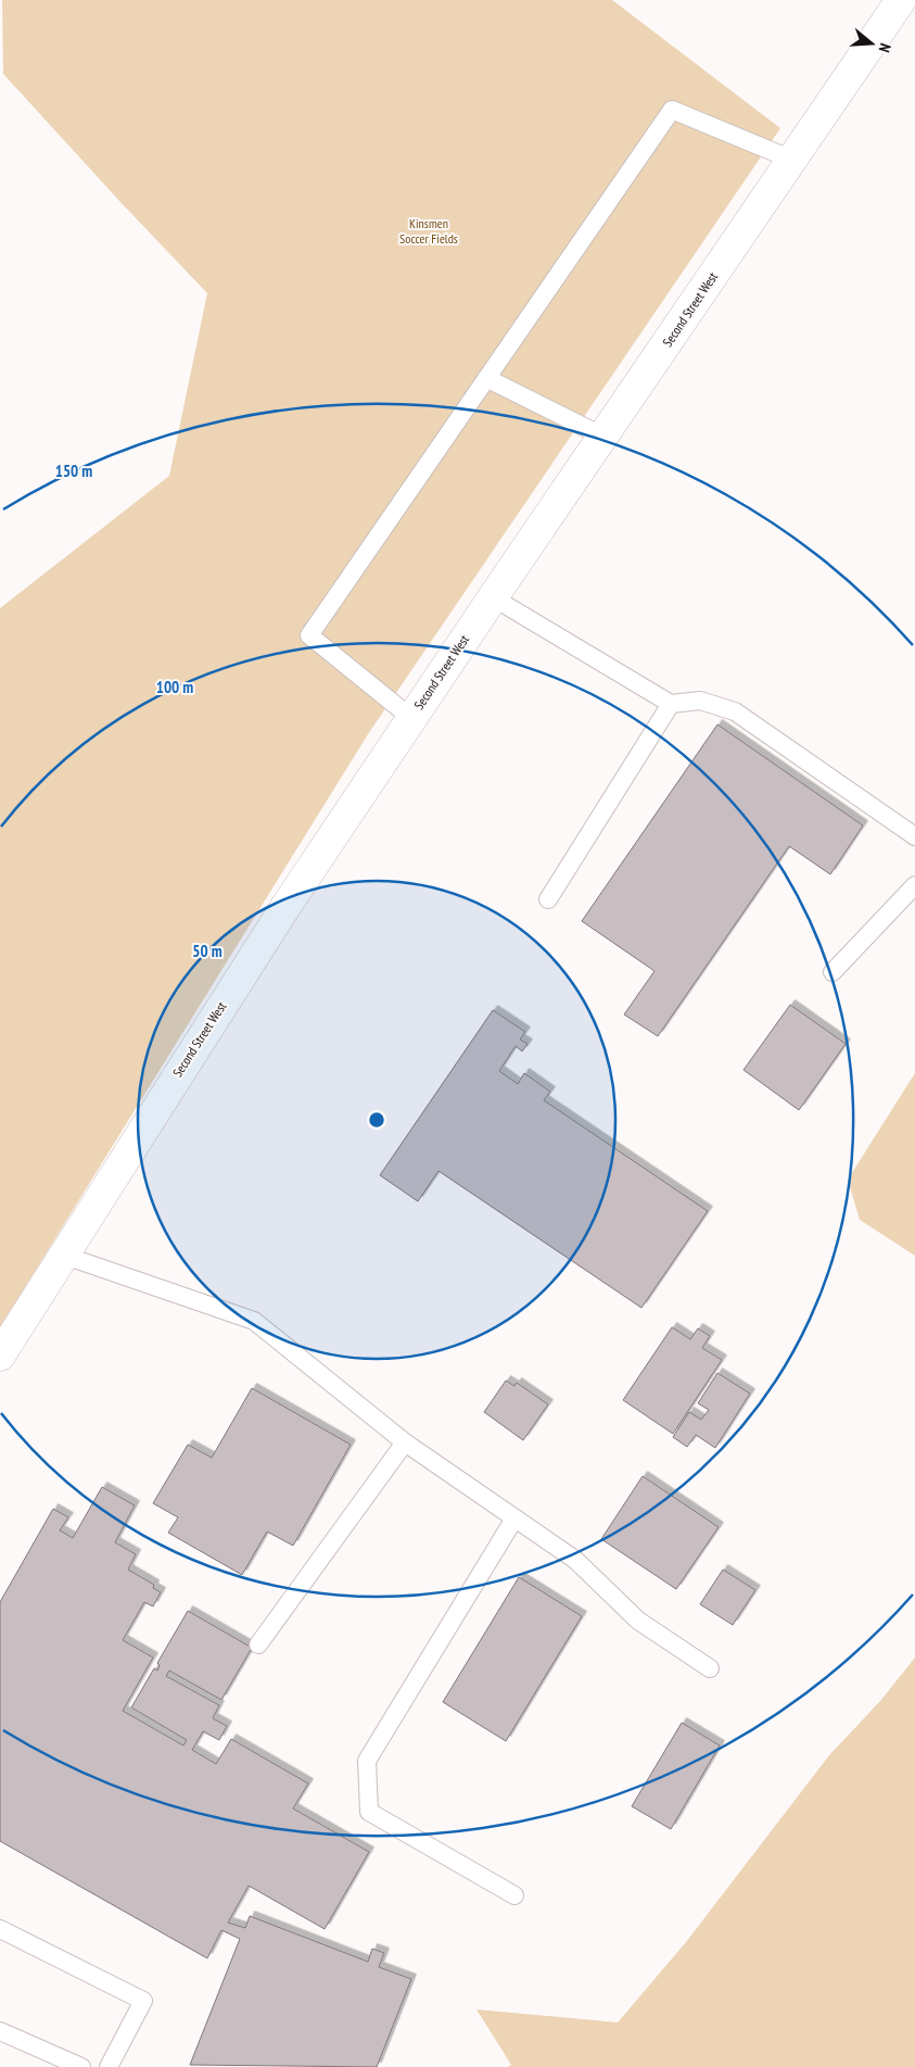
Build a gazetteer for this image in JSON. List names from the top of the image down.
{
  "streets": {
    "street": ["Second Street West"]
  },
  "parks": ["Kinsmen Soccer Fields"],
  "north": "right",
  "rings": ["150 m", "100 m", "50 m"]
}
